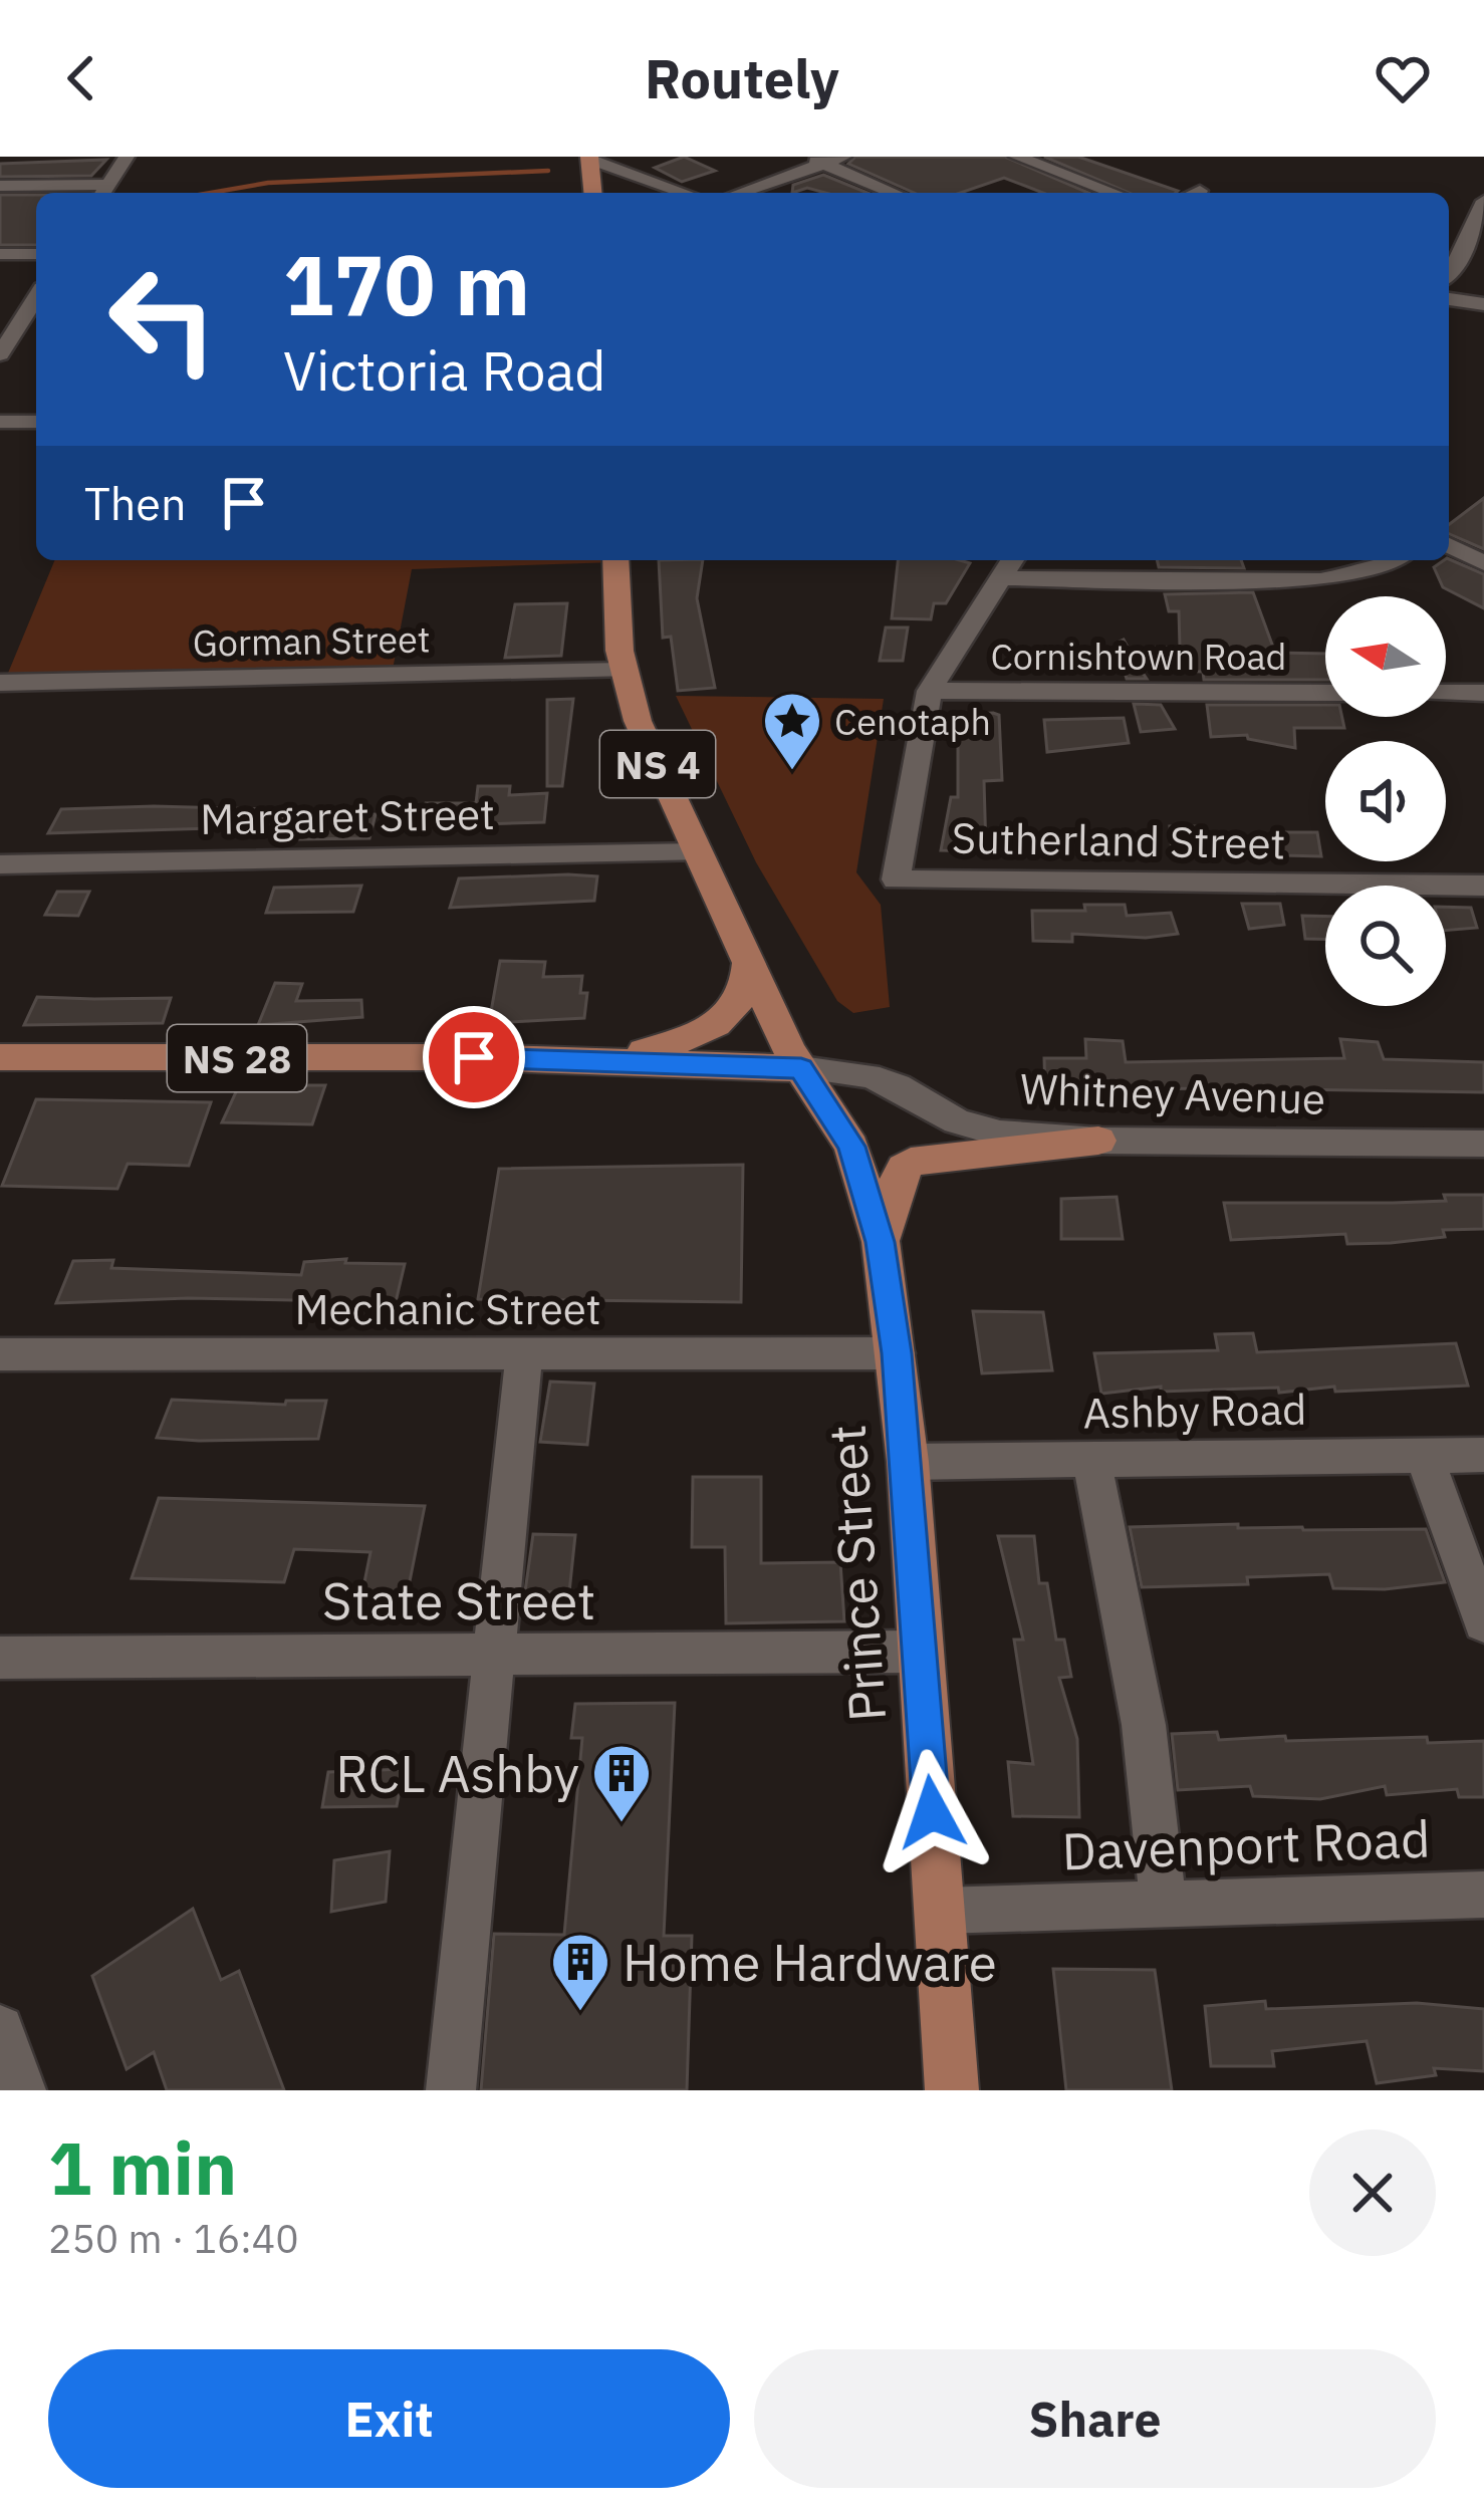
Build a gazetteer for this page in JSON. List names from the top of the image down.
{
  "streets": {
    "main road": ["NS 4", "NS 28", "Prince Street"],
    "street": [
      "Gorman Street",
      "Cornishtown Road",
      "Margaret Street",
      "Sutherland Street",
      "Whitney Avenue",
      "Mechanic Street",
      "Ashby Road",
      "State Street",
      "Davenport Road"
    ]
  },
  "crossings": [
    ["Gorman Street", "NS 4"],
    ["Cornishtown Road", "Sutherland Street"],
    ["NS 4", "Margaret Street"],
    ["NS 4", "NS 28"],
    ["NS 4", "Whitney Avenue"],
    ["NS 4", "Prince Street"],
    ["NS 28", "Whitney Avenue"],
    ["NS 28", "Prince Street"],
    ["Whitney Avenue", "Prince Street"],
    ["Mechanic Street", "Prince Street"],
    ["Ashby Road", "Prince Street"],
    ["Prince Street", "State Street"],
    ["Prince Street", "Davenport Road"]
  ],
  "places": {
    "place": ["Cenotaph"],
    "building": ["RCL Ashby", "Home Hardware"]
  },
  "north": "left",
  "page": {
    "header": "Routely",
    "turn": ["170 m", "Victoria Road"],
    "then": "Then",
    "heading": ["1 min", "250 m · 16:40"],
    "buttons": ["Exit", "Share"]
  }
}
